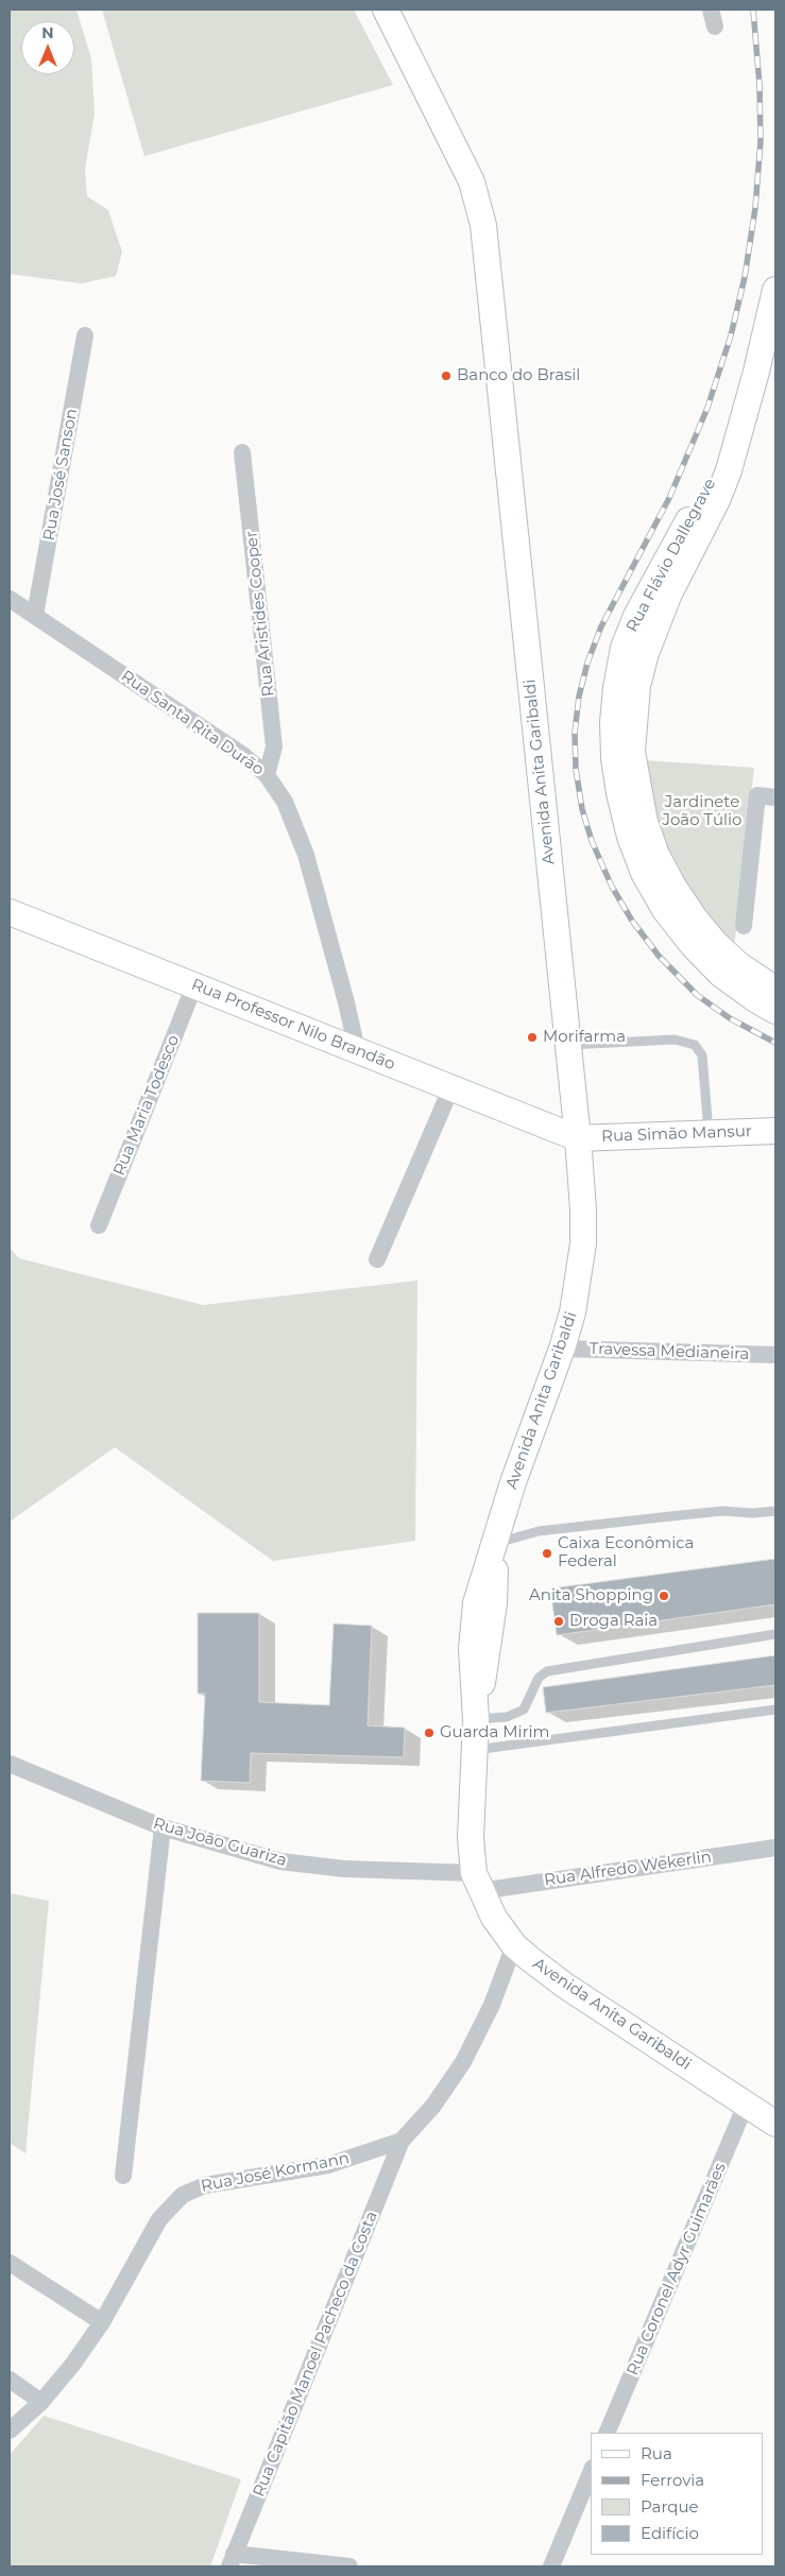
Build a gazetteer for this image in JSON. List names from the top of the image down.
{
  "streets": {
    "main road": [
      "Rua Flávio Dallegrave",
      "Avenida Anita Garibaldi",
      "Rua Professor Nilo Brandão",
      "Rua Simão Mansur"
    ],
    "street": [
      "Rua José Sanson",
      "Rua Aristides Cooper",
      "Rua Santa Rita Durão",
      "Rua Maria Todesco",
      "Travessa Medianeira",
      "Rua João Guariza",
      "Rua Alfredo Wekerlin",
      "Rua José Kormann",
      "Rua Coronel Adyr Guimarães",
      "Rua Capitão Manoel Pacheco da Costa"
    ]
  },
  "crossings": [
    ["Rua José Sanson", "Rua Santa Rita Durão"],
    ["Rua Aristides Cooper", "Rua Santa Rita Durão"],
    ["Rua Santa Rita Durão", "Rua Professor Nilo Brandão"],
    ["Avenida Anita Garibaldi", "Rua Professor Nilo Brandão"],
    ["Avenida Anita Garibaldi", "Rua Simão Mansur"],
    ["Avenida Anita Garibaldi", "Travessa Medianeira"],
    ["Avenida Anita Garibaldi", "Rua João Guariza"],
    ["Avenida Anita Garibaldi", "Rua Alfredo Wekerlin"],
    ["Avenida Anita Garibaldi", "Rua José Kormann"],
    ["Avenida Anita Garibaldi", "Rua Coronel Adyr Guimarães"],
    ["Rua Professor Nilo Brandão", "Rua Maria Todesco"],
    ["Rua Professor Nilo Brandão", "Rua Simão Mansur"],
    ["Rua João Guariza", "Rua Alfredo Wekerlin"],
    ["Rua José Kormann", "Rua Capitão Manoel Pacheco da Costa"]
  ],
  "parks": ["Jardinete João Túlio"],
  "places": [
    "Banco do Brasil",
    "Morifarma",
    "Caixa Econômica Federal",
    "Anita Shopping",
    "Droga Raia",
    "Guarda Mirim"
  ],
  "legend": [
    "Rua",
    "Ferrovia",
    "Parque",
    "Edifício"
  ],
  "north": "top"
}
